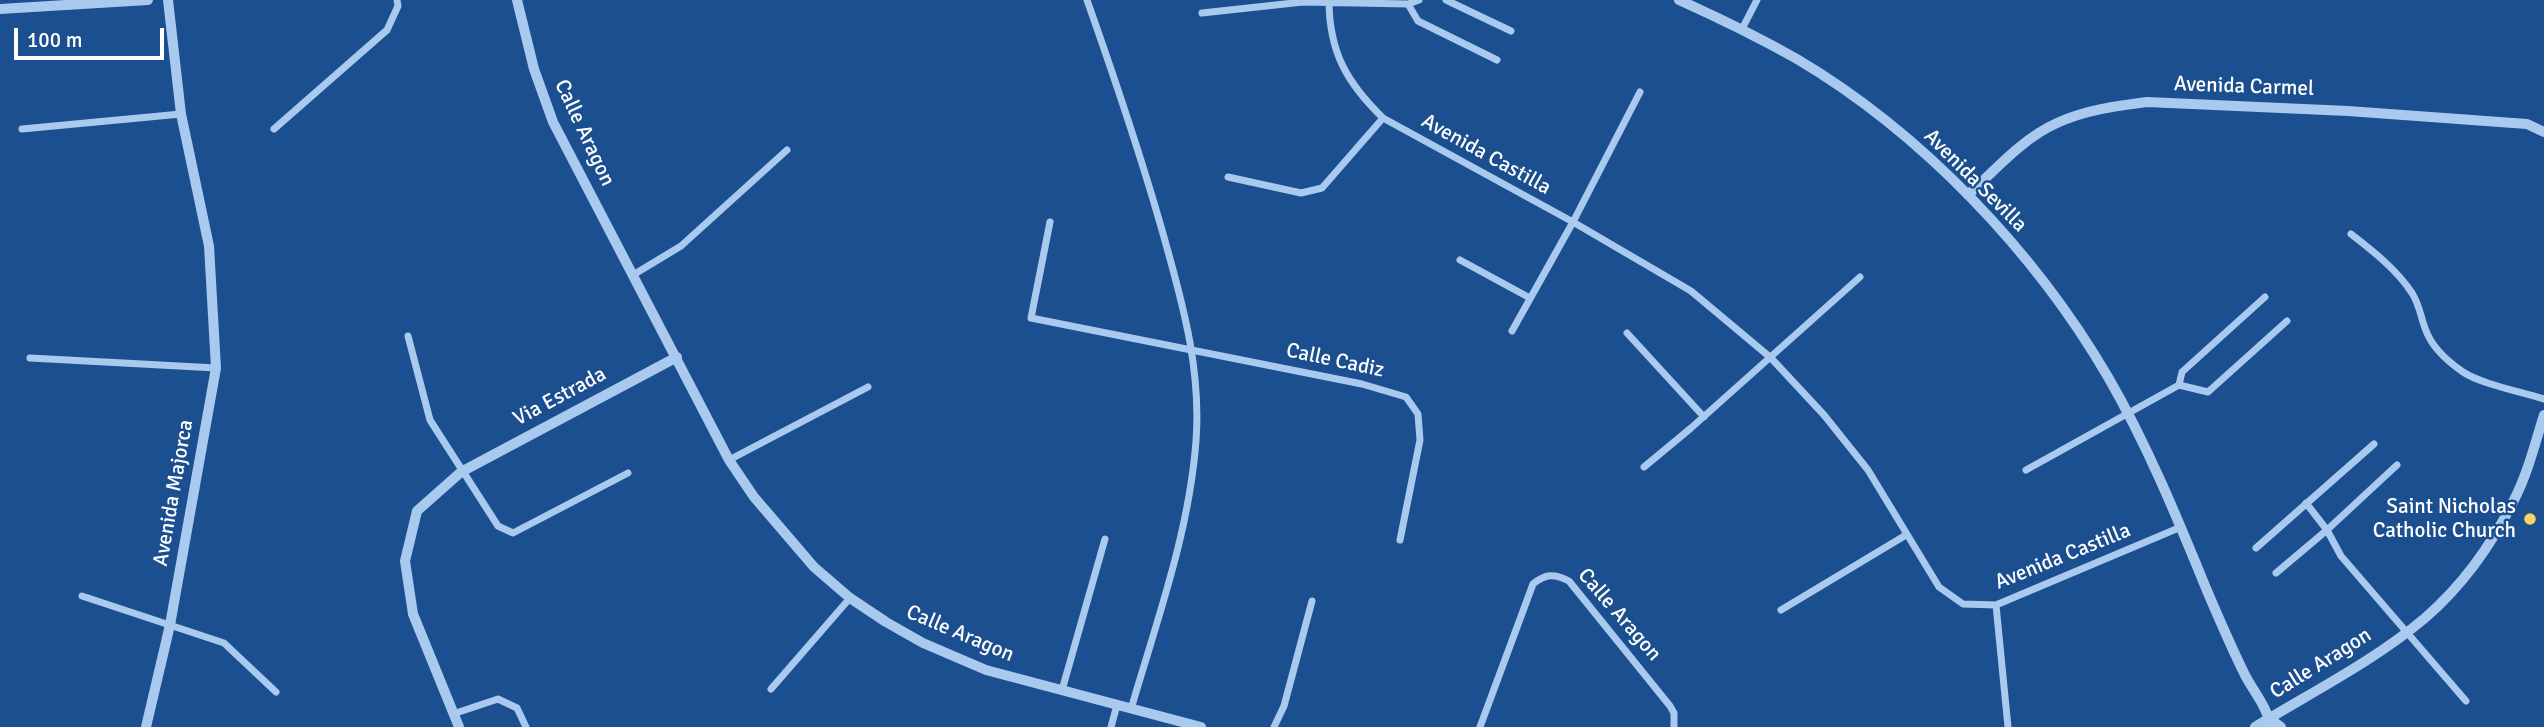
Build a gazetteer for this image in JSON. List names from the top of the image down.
{
  "streets": {
    "street": [
      "Avenida Carmel",
      "Calle Aragon",
      "Avenida Castilla",
      "Avenida Sevilla",
      "Calle Cadiz",
      "Via Estrada",
      "Avenida Majorca"
    ]
  },
  "crossings": [
    ["Avenida Carmel", "Avenida Sevilla"],
    ["Calle Aragon", "Avenida Sevilla"],
    ["Calle Aragon", "Via Estrada"],
    ["Avenida Castilla", "Avenida Sevilla"]
  ],
  "places": ["Saint Nicholas Catholic Church"],
  "scale_bar": "100 m"
}
